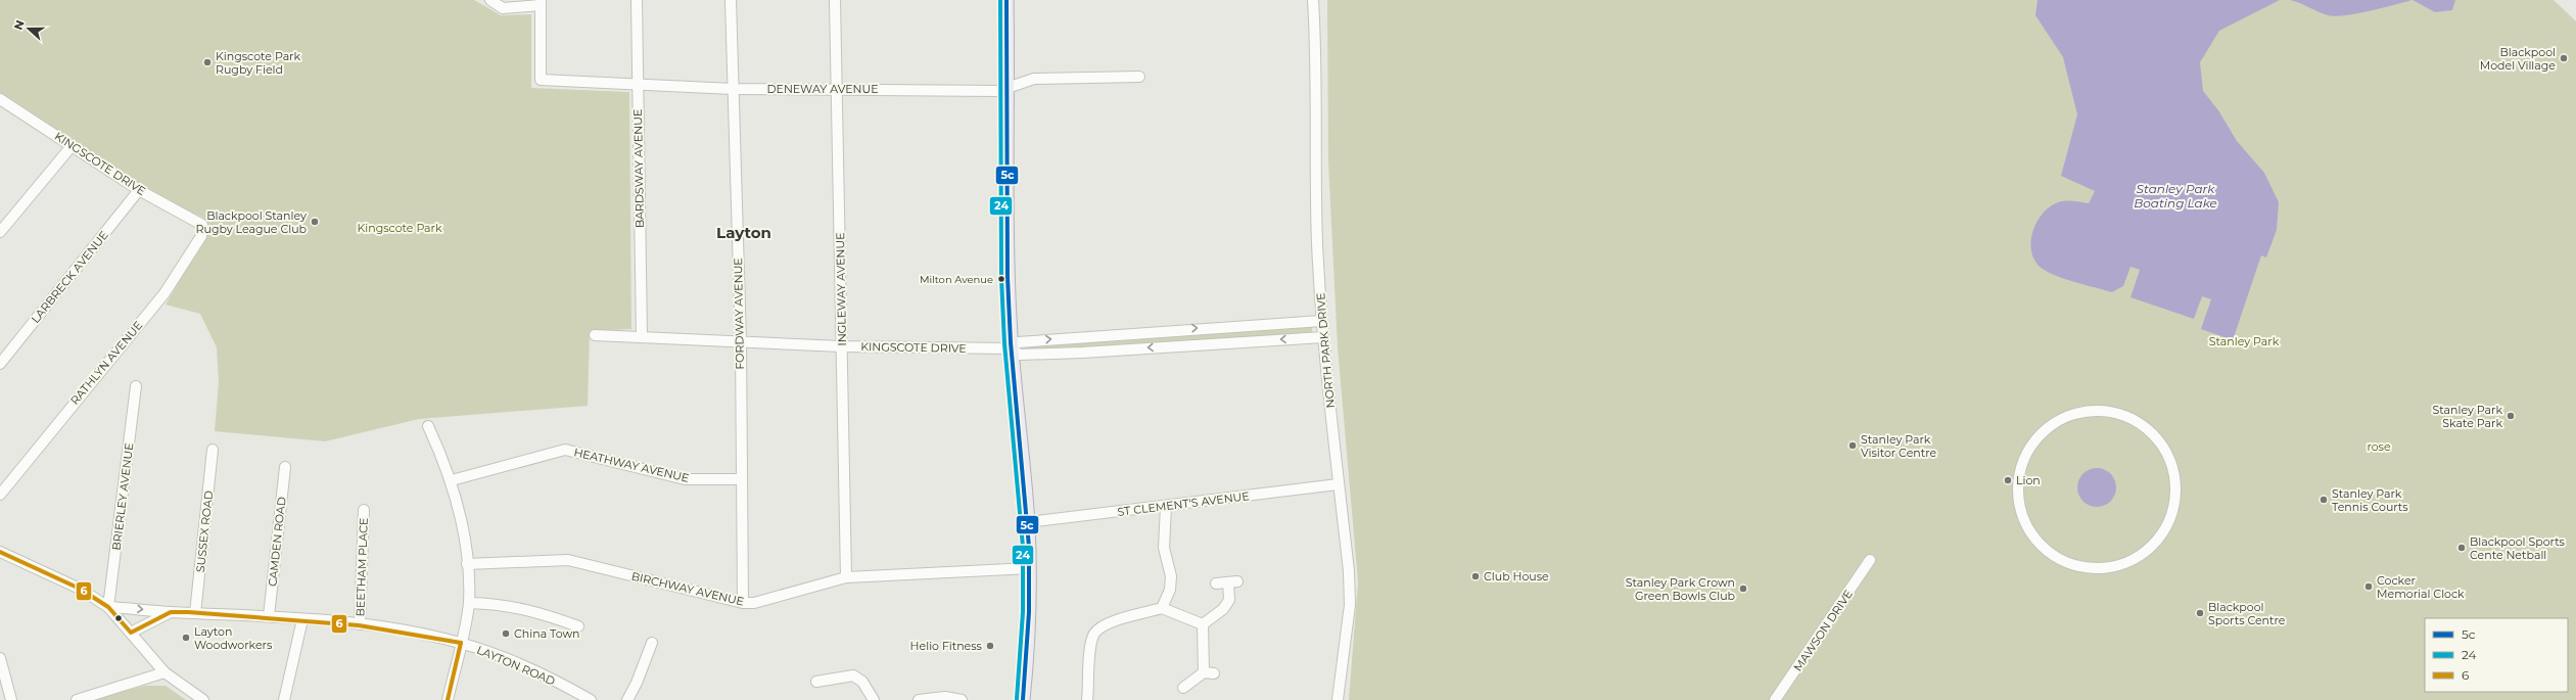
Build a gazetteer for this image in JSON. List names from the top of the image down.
{
  "streets": {
    "street": [
      "DENEWAY AVENUE",
      "KINGSCOTE DRIVE",
      "BARDSWAY AVENUE",
      "LARBRECK AVENUE",
      "INGLEWAY AVENUE",
      "FORDWAY AVENUE",
      "NORTH PARK DRIVE",
      "RATHLYN AVENUE",
      "HEATHWAY AVENUE",
      "BRIERLEY AVENUE",
      "ST CLEMENT'S AVENUE",
      "SUSSEX ROAD",
      "CAMDEN ROAD",
      "BEETHAM PLACE",
      "BIRCHWAY AVENUE",
      "MAWSON DRIVE",
      "LAYTON ROAD"
    ]
  },
  "crossings": [
    ["DENEWAY AVENUE", "BARDSWAY AVENUE"],
    ["DENEWAY AVENUE", "INGLEWAY AVENUE"],
    ["DENEWAY AVENUE", "FORDWAY AVENUE"],
    ["KINGSCOTE DRIVE", "BARDSWAY AVENUE"],
    ["KINGSCOTE DRIVE", "LARBRECK AVENUE"],
    ["KINGSCOTE DRIVE", "INGLEWAY AVENUE"],
    ["KINGSCOTE DRIVE", "FORDWAY AVENUE"],
    ["KINGSCOTE DRIVE", "RATHLYN AVENUE"],
    ["INGLEWAY AVENUE", "BIRCHWAY AVENUE"],
    ["FORDWAY AVENUE", "HEATHWAY AVENUE"],
    ["FORDWAY AVENUE", "BIRCHWAY AVENUE"],
    ["NORTH PARK DRIVE", "ST CLEMENT'S AVENUE"],
    ["BRIERLEY AVENUE", "LAYTON ROAD"],
    ["SUSSEX ROAD", "LAYTON ROAD"],
    ["CAMDEN ROAD", "LAYTON ROAD"],
    ["BEETHAM PLACE", "LAYTON ROAD"]
  ],
  "districts": ["Layton"],
  "water": ["Stanley Park Boating Lake"],
  "parks": ["Kingscote Park", "Stanley Park", "rose"],
  "places": [
    "Blackpool Model Village",
    "Kingscote Park Rugby Field",
    "Blackpool Stanley Rugby League Club",
    "Milton Avenue",
    "Stanley Park Skate Park",
    "Stanley Park Visitor Centre",
    "Lion",
    "Stanley Park Tennis Courts",
    "Blackpool Sports Cente Netball",
    "Club House",
    "Cocker Memorial Clock",
    "Stanley Park Crown Green Bowls Club",
    "Blackpool Sports Centre",
    "China Town",
    "Layton Woodworkers",
    "Helio Fitness"
  ],
  "lines": ["transit line 5c", "transit line 24", "transit line 6"],
  "legend": ["5c", "24", "6"],
  "north": "left"
}
